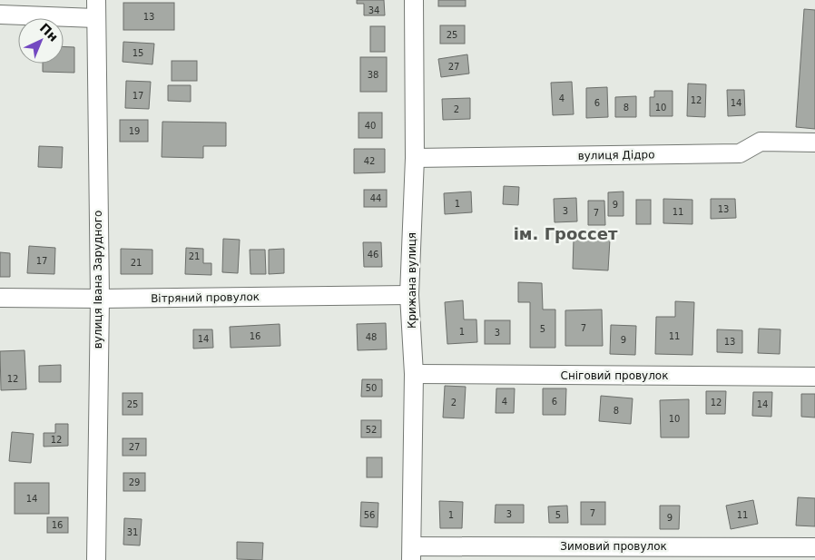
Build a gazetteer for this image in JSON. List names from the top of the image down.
{
  "streets": {
    "street": [
      "вулиця Дідро",
      "вулиця Івана Зарудного",
      "Крижана вулиця",
      "Вітряний провулок",
      "Сніговий провулок",
      "Зимовий провулок"
    ]
  },
  "crossings": [
    ["вулиця Дідро", "Крижана вулиця"],
    ["вулиця Івана Зарудного", "Вітряний провулок"],
    ["Крижана вулиця", "Вітряний провулок"],
    ["Крижана вулиця", "Сніговий провулок"],
    ["Крижана вулиця", "Зимовий провулок"]
  ],
  "districts": ["ім. Гроссет"],
  "house_numbers": [
    "34",
    "13",
    "25",
    "15",
    "27",
    "38",
    "17",
    "4",
    "12",
    "6",
    "14",
    "8",
    "10",
    "2",
    "40",
    "19",
    "42",
    "44",
    "1",
    "9",
    "13",
    "3",
    "11",
    "7",
    "46",
    "21",
    "17",
    "21",
    "7",
    "5",
    "1",
    "3",
    "16",
    "11",
    "48",
    "14",
    "9",
    "13",
    "12",
    "50",
    "4",
    "6",
    "2",
    "12",
    "25",
    "14",
    "8",
    "10",
    "52",
    "12",
    "27",
    "29",
    "14",
    "7",
    "3",
    "56",
    "1",
    "5",
    "11",
    "9",
    "16",
    "31"
  ],
  "north": "top right"
}
